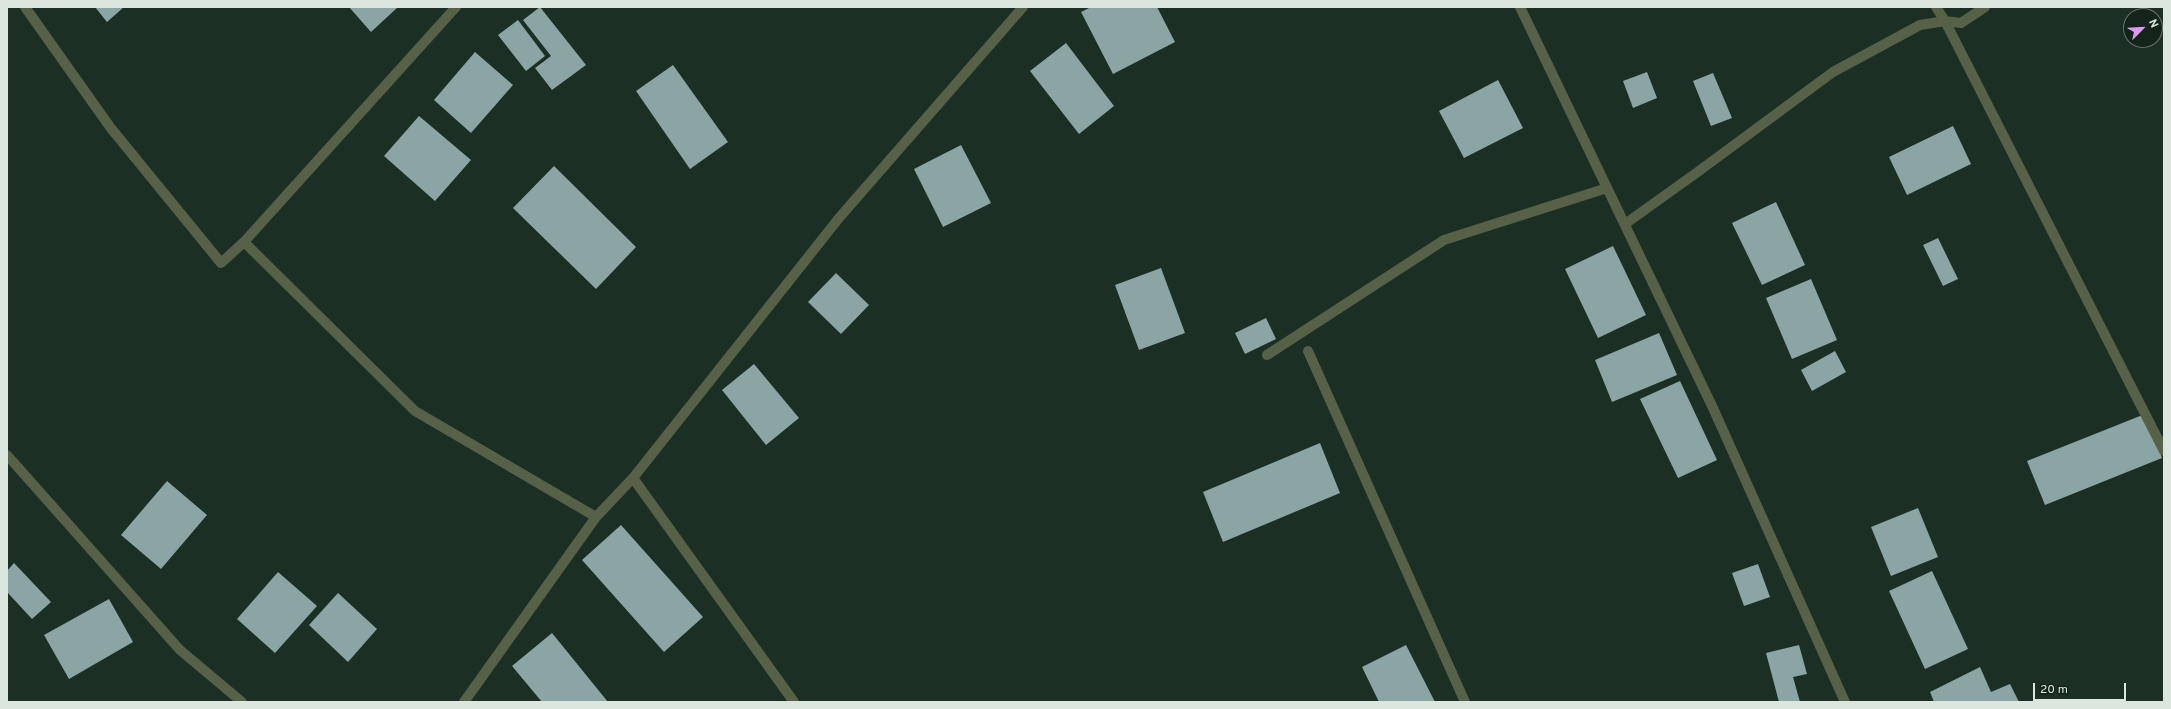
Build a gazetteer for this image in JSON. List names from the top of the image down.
{
  "scale_bar": "20 m",
  "north": "top right"
}
